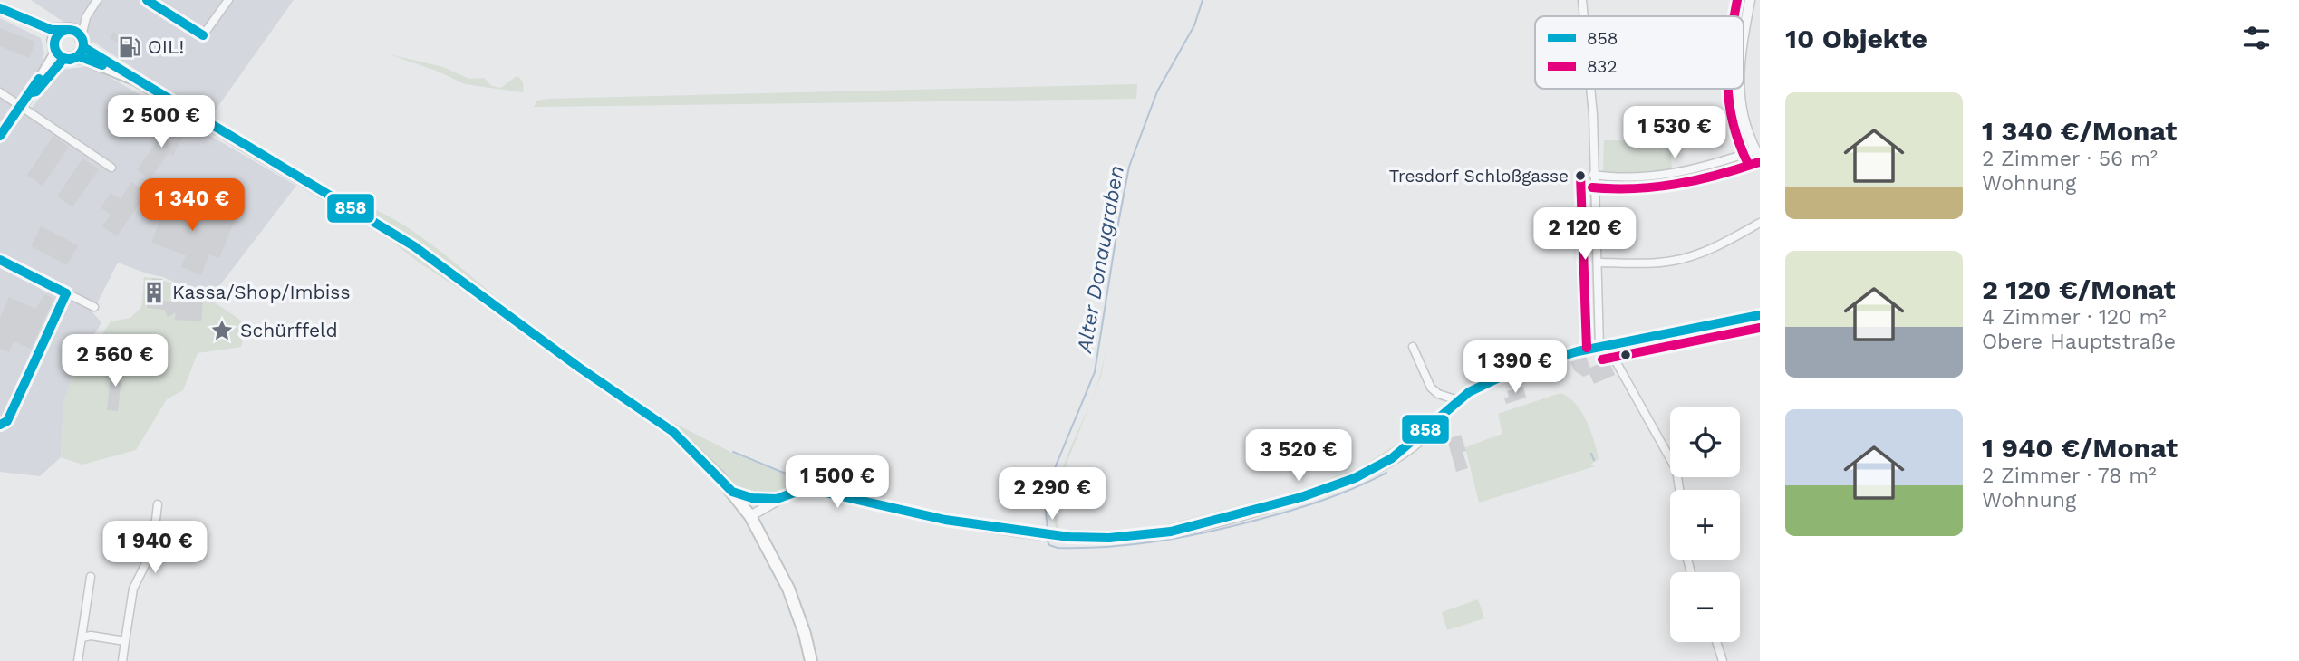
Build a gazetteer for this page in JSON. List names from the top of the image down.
{
  "water": ["Alter Donaugraben"],
  "places": {
    "fuel station": ["OIL!"],
    "other": ["Tresdorf Schloßgasse"],
    "building": ["Kassa/Shop/Imbiss"],
    "place": ["Schürffeld"]
  },
  "lines": ["transit line 858", "transit line 832"],
  "legend": ["858", "832"],
  "page": {
    "heading": "10 Objekte",
    "list": [
      {
        "name": "1 340 €/Monat",
        "note": "2 Zimmer · 56 m² · Wohnung"
      },
      {
        "name": "2 120 €/Monat",
        "note": "4 Zimmer · 120 m² · Obere Hauptstraße"
      },
      {
        "name": "1 940 €/Monat",
        "note": "2 Zimmer · 78 m² · Wohnung"
      }
    ],
    "price": [
      "2 500 €",
      "1 530 €",
      "1 340 €",
      "2 120 €",
      "2 560 €",
      "1 390 €",
      "3 520 €",
      "1 500 €",
      "2 290 €",
      "1 940 €"
    ],
    "map_buttons": ["+", "−"]
  }
}
